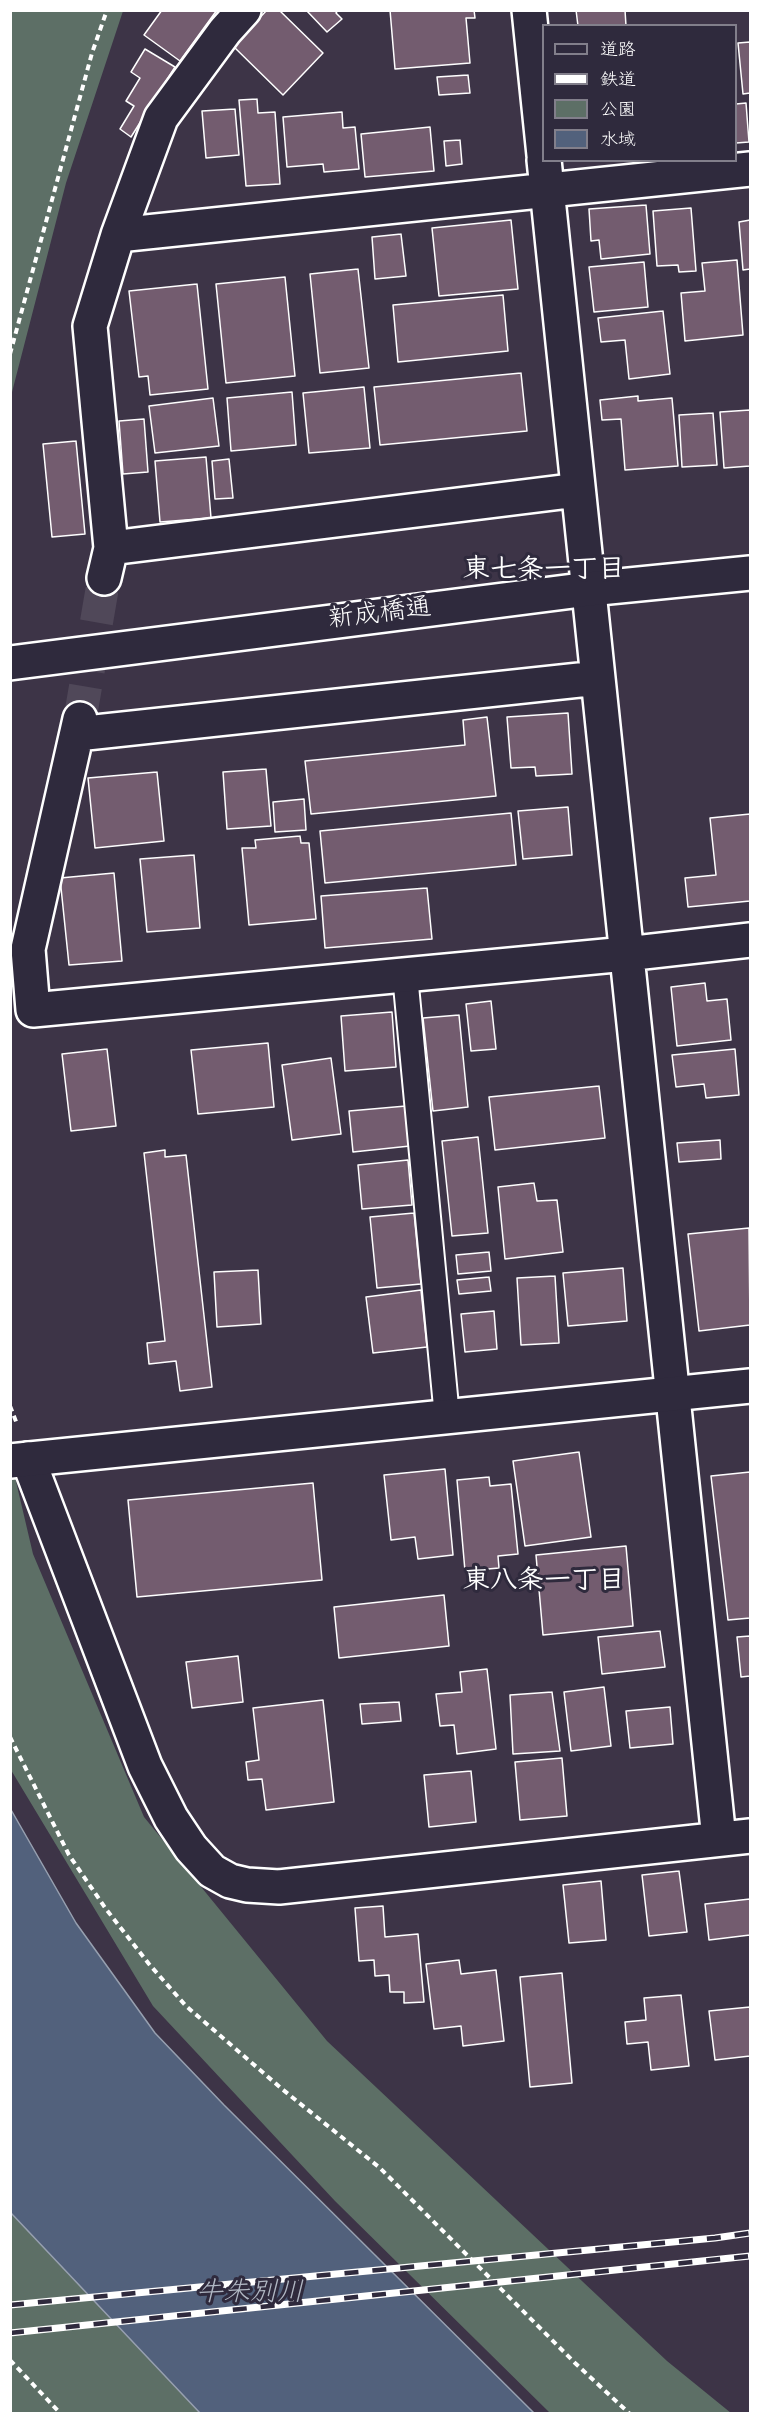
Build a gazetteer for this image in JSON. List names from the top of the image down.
{
  "streets": {
    "street": ["新成橋通"]
  },
  "districts": ["東七条一丁目", "東八条一丁目"],
  "water": ["牛朱別川"],
  "legend": [
    "道路",
    "鉄道",
    "公園",
    "水域"
  ]
}
